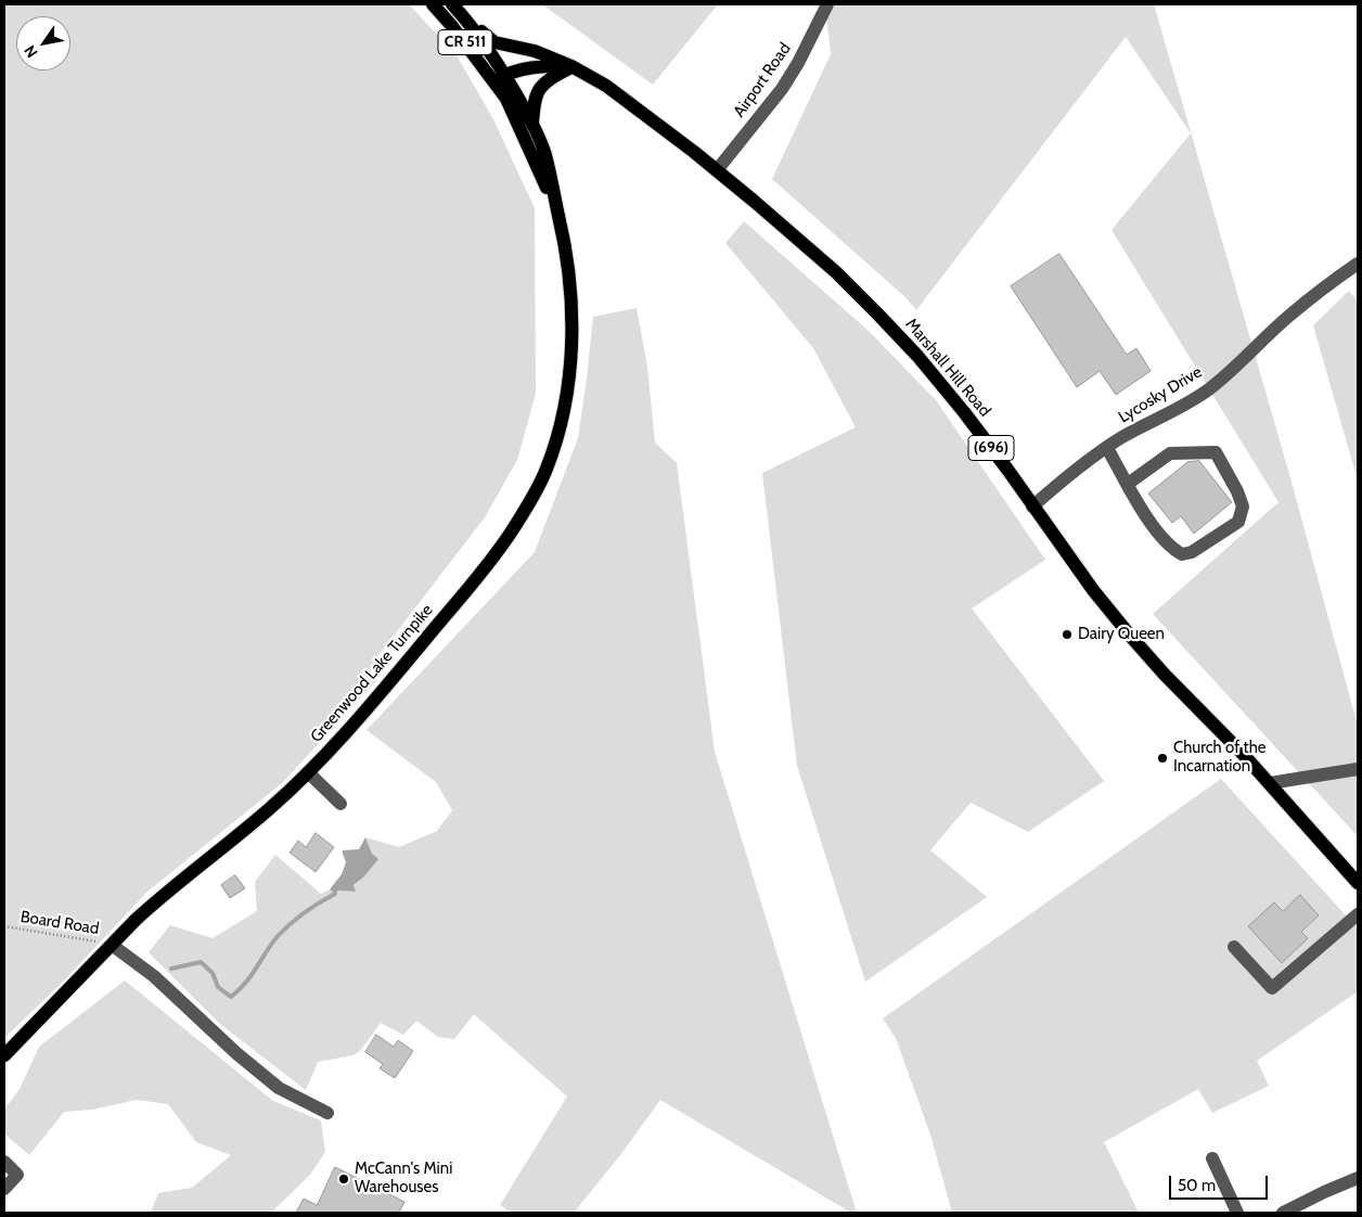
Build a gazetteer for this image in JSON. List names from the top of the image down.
{
  "streets": {
    "main road": [
      "CR 511",
      "Marshall Hill Road",
      "(696)",
      "Greenwood Lake Turnpike"
    ],
    "street": ["Airport Road", "Lycosky Drive"],
    "path": ["Board Road"]
  },
  "crossings": [
    ["Airport Road", "Marshall Hill Road"],
    ["Marshall Hill Road", "Lycosky Drive"],
    ["Marshall Hill Road", "Greenwood Lake Turnpike"],
    ["Greenwood Lake Turnpike", "Board Road"]
  ],
  "places": ["Dairy Queen", "Church of the Incarnation", "McCann's Mini Warehouses"],
  "scale_bar": "50 m",
  "north": "bottom left"
}
